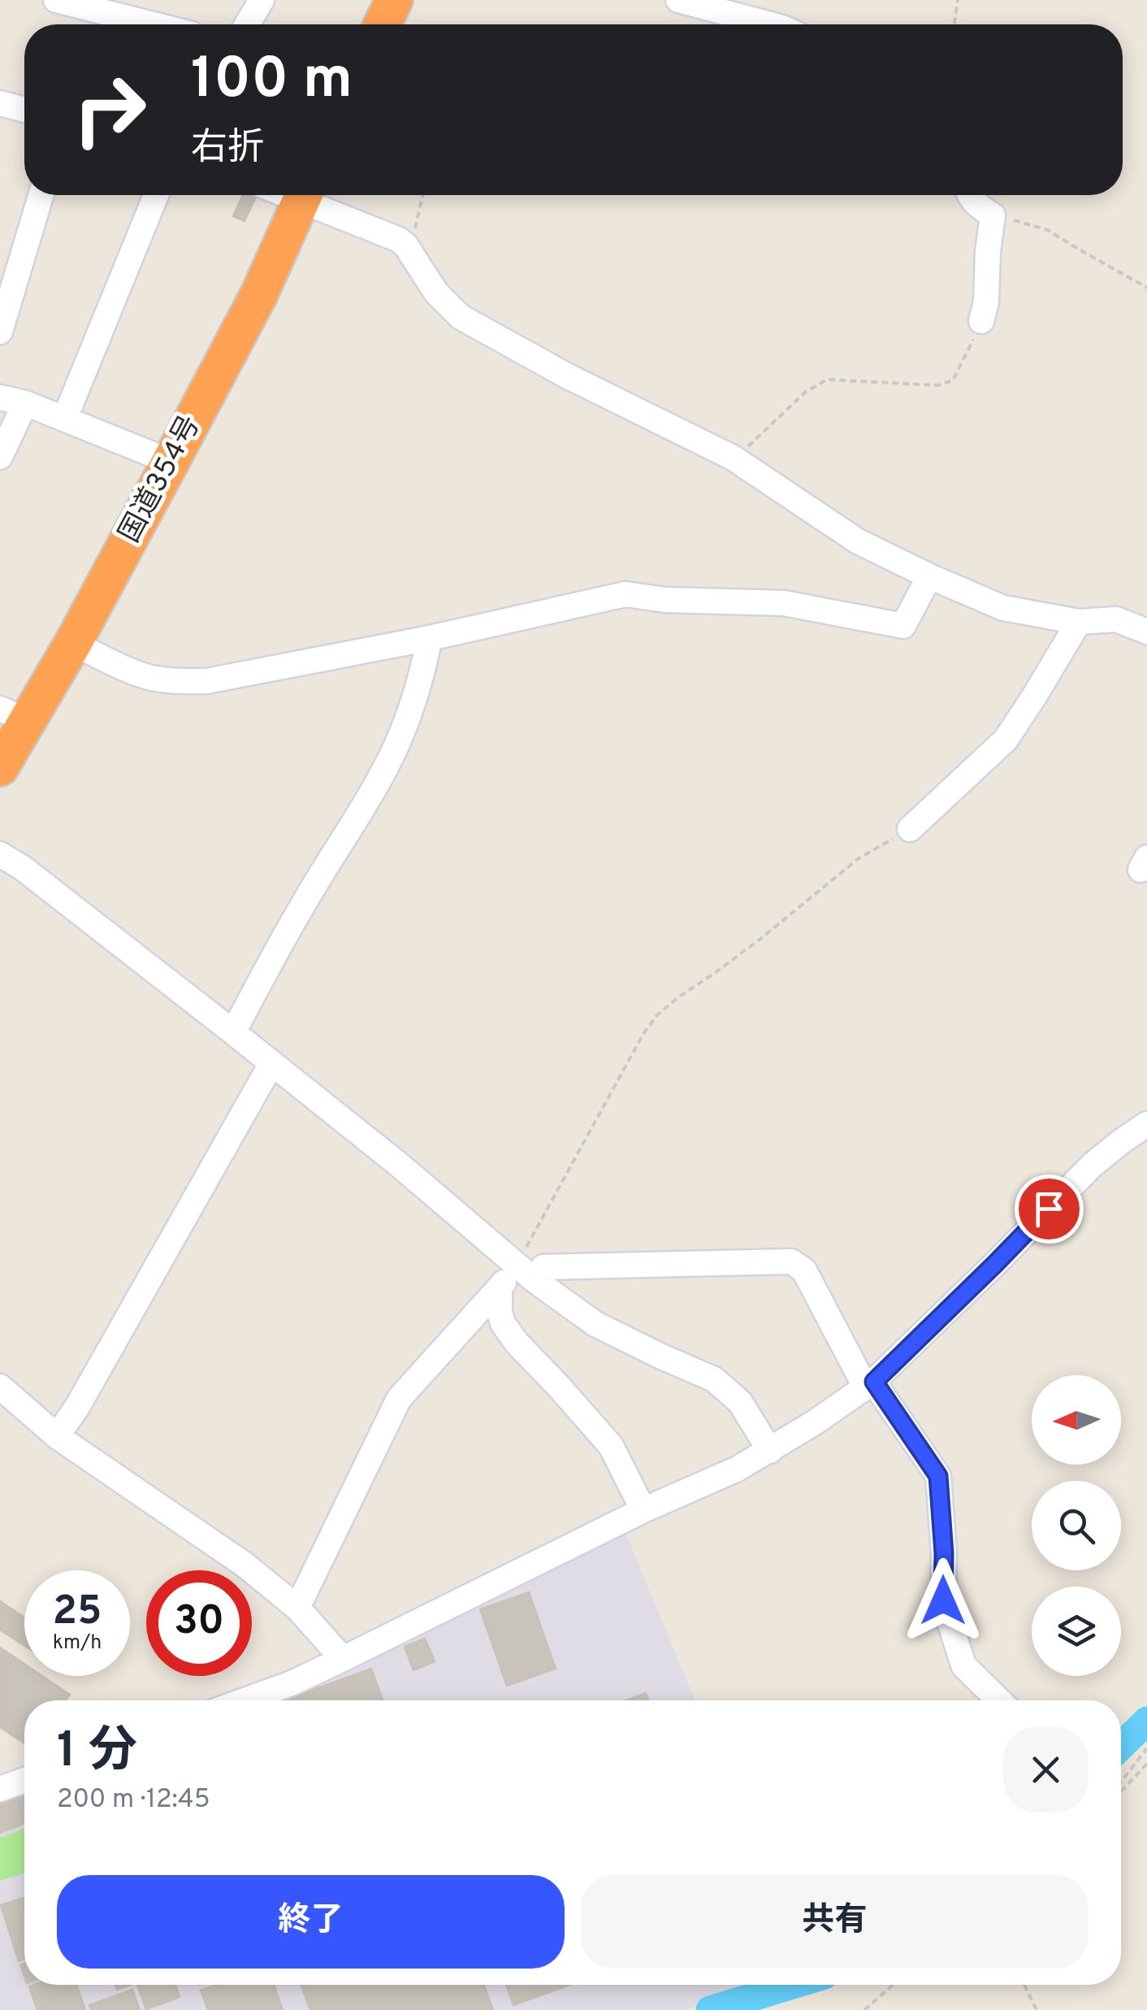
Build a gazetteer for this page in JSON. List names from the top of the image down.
{
  "streets": {
    "highway": ["国道354号"]
  },
  "north": "left",
  "page": {
    "turn": ["100 m", "右折"],
    "speed": "25 km/h",
    "limit": "30",
    "heading": ["1 分", "200 m · 12:45"],
    "buttons": ["終了", "共有"]
  }
}
